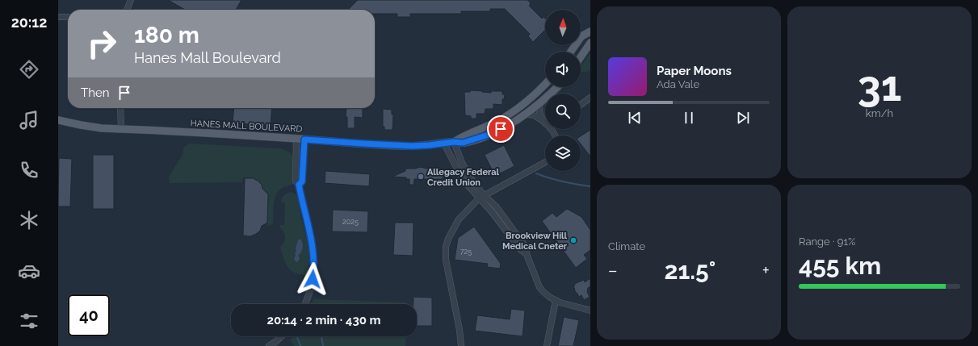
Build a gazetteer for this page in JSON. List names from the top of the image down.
{
  "streets": {
    "main road": ["HANES MALL BOULEVARD"]
  },
  "places": ["Allegacy Federal Credit Union", "Brookview Hill Medical Cneter"],
  "house_numbers": ["2025", "725"],
  "north": "top",
  "page": {
    "tabs": "20:12",
    "tile": [
      ["31", "km/h"],
      "Climate",
      ["Range · 91%", "455 km"]
    ],
    "turn": ["180 m", "Hanes Mall Boulevard"],
    "song": ["Paper Moons", "Ada Vale"],
    "then": "Then",
    "heat": ["−", "21.5°", "+"],
    "limit": "40",
    "trip": "20:14 · 2 min · 430 m"
  }
}
